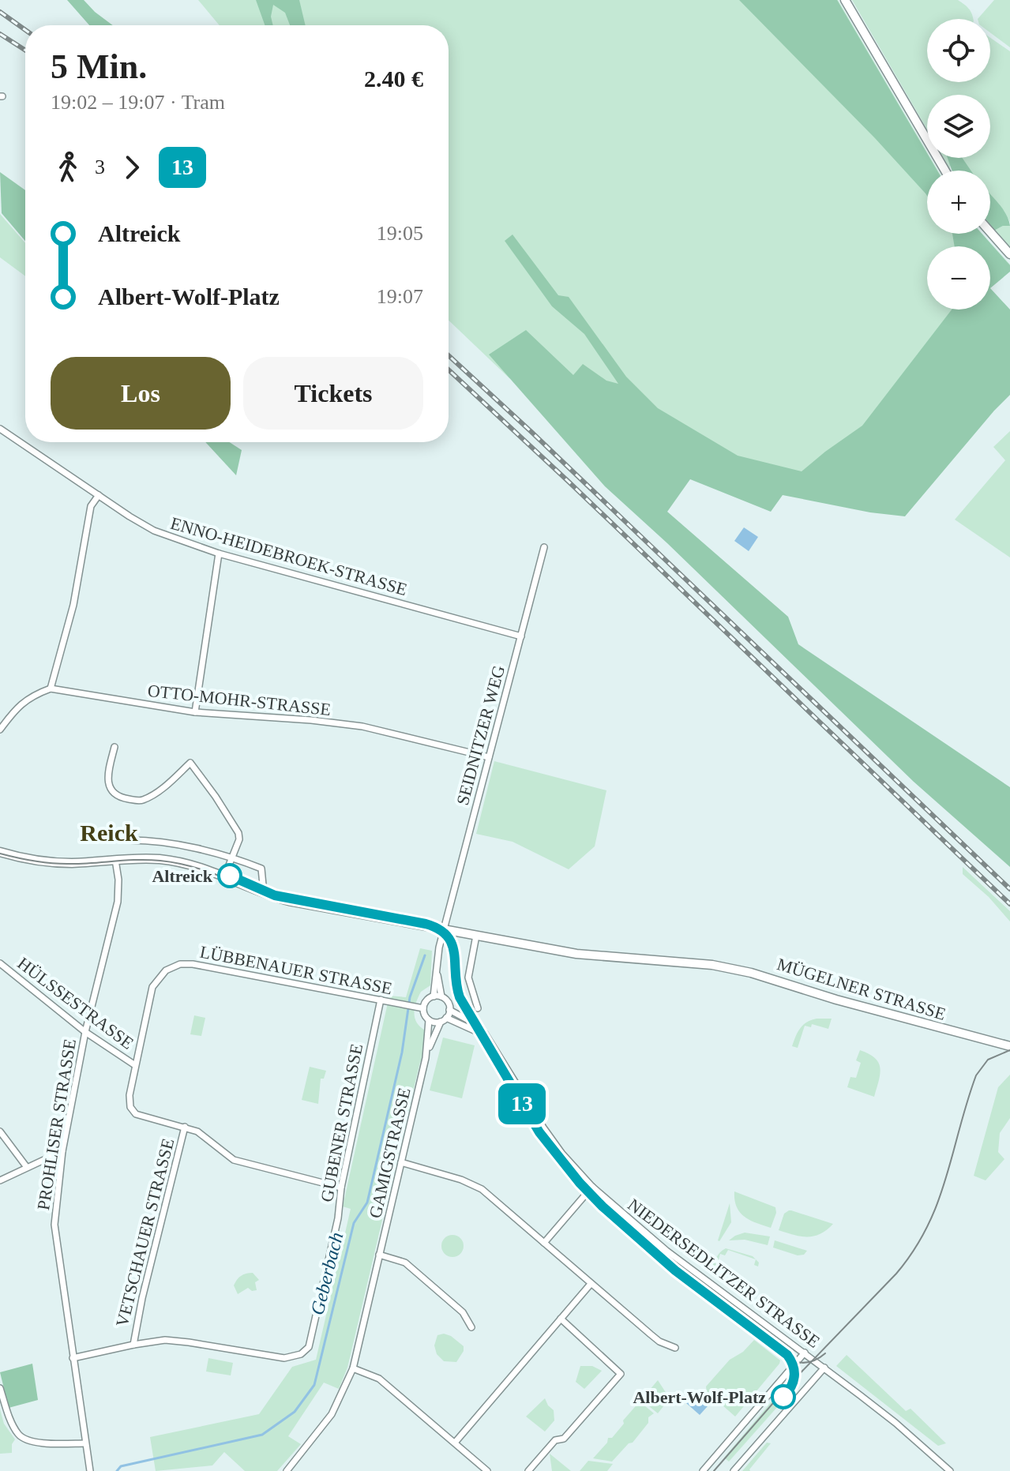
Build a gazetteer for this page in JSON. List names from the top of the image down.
{
  "streets": {
    "street": [
      "ENNO-HEIDEBROEK-STRASSE",
      "OTTO-MOHR-STRASSE",
      "SEIDNITZER WEG",
      "LÜBBENAUER STRASSE",
      "MÜGELNER STRASSE",
      "HÜLSSESTRASSE",
      "GUBENER STRASSE",
      "PROHLISER STRASSE",
      "GAMIGSTRASSE",
      "VETSCHAUER STRASSE",
      "NIEDERSEDLITZER STRASSE"
    ]
  },
  "crossings": [
    ["ENNO-HEIDEBROEK-STRASSE", "SEIDNITZER WEG"],
    ["OTTO-MOHR-STRASSE", "SEIDNITZER WEG"],
    ["SEIDNITZER WEG", "MÜGELNER STRASSE"],
    ["LÜBBENAUER STRASSE", "GUBENER STRASSE"],
    ["LÜBBENAUER STRASSE", "GAMIGSTRASSE"],
    ["LÜBBENAUER STRASSE", "VETSCHAUER STRASSE"],
    ["LÜBBENAUER STRASSE", "NIEDERSEDLITZER STRASSE"],
    ["HÜLSSESTRASSE", "PROHLISER STRASSE"],
    ["HÜLSSESTRASSE", "VETSCHAUER STRASSE"],
    ["GUBENER STRASSE", "PROHLISER STRASSE"],
    ["GUBENER STRASSE", "VETSCHAUER STRASSE"],
    ["GAMIGSTRASSE", "NIEDERSEDLITZER STRASSE"]
  ],
  "districts": ["Reick"],
  "water": ["Geberbach"],
  "places": ["Altreick", "Albert-Wolf-Platz"],
  "lines": ["tram line 13"],
  "page": {
    "on_map": "13",
    "map_buttons": ["+", "−"],
    "heading": ["5 Min.", "19:02 – 19:07 · Tram", "2.40 €"],
    "legs": ["3", "13"],
    "list": [
      {
        "name": "Altreick",
        "value": "19:05"
      },
      {
        "name": "Albert-Wolf-Platz",
        "value": "19:07"
      }
    ],
    "buttons": ["Los", "Tickets"]
  }
}
